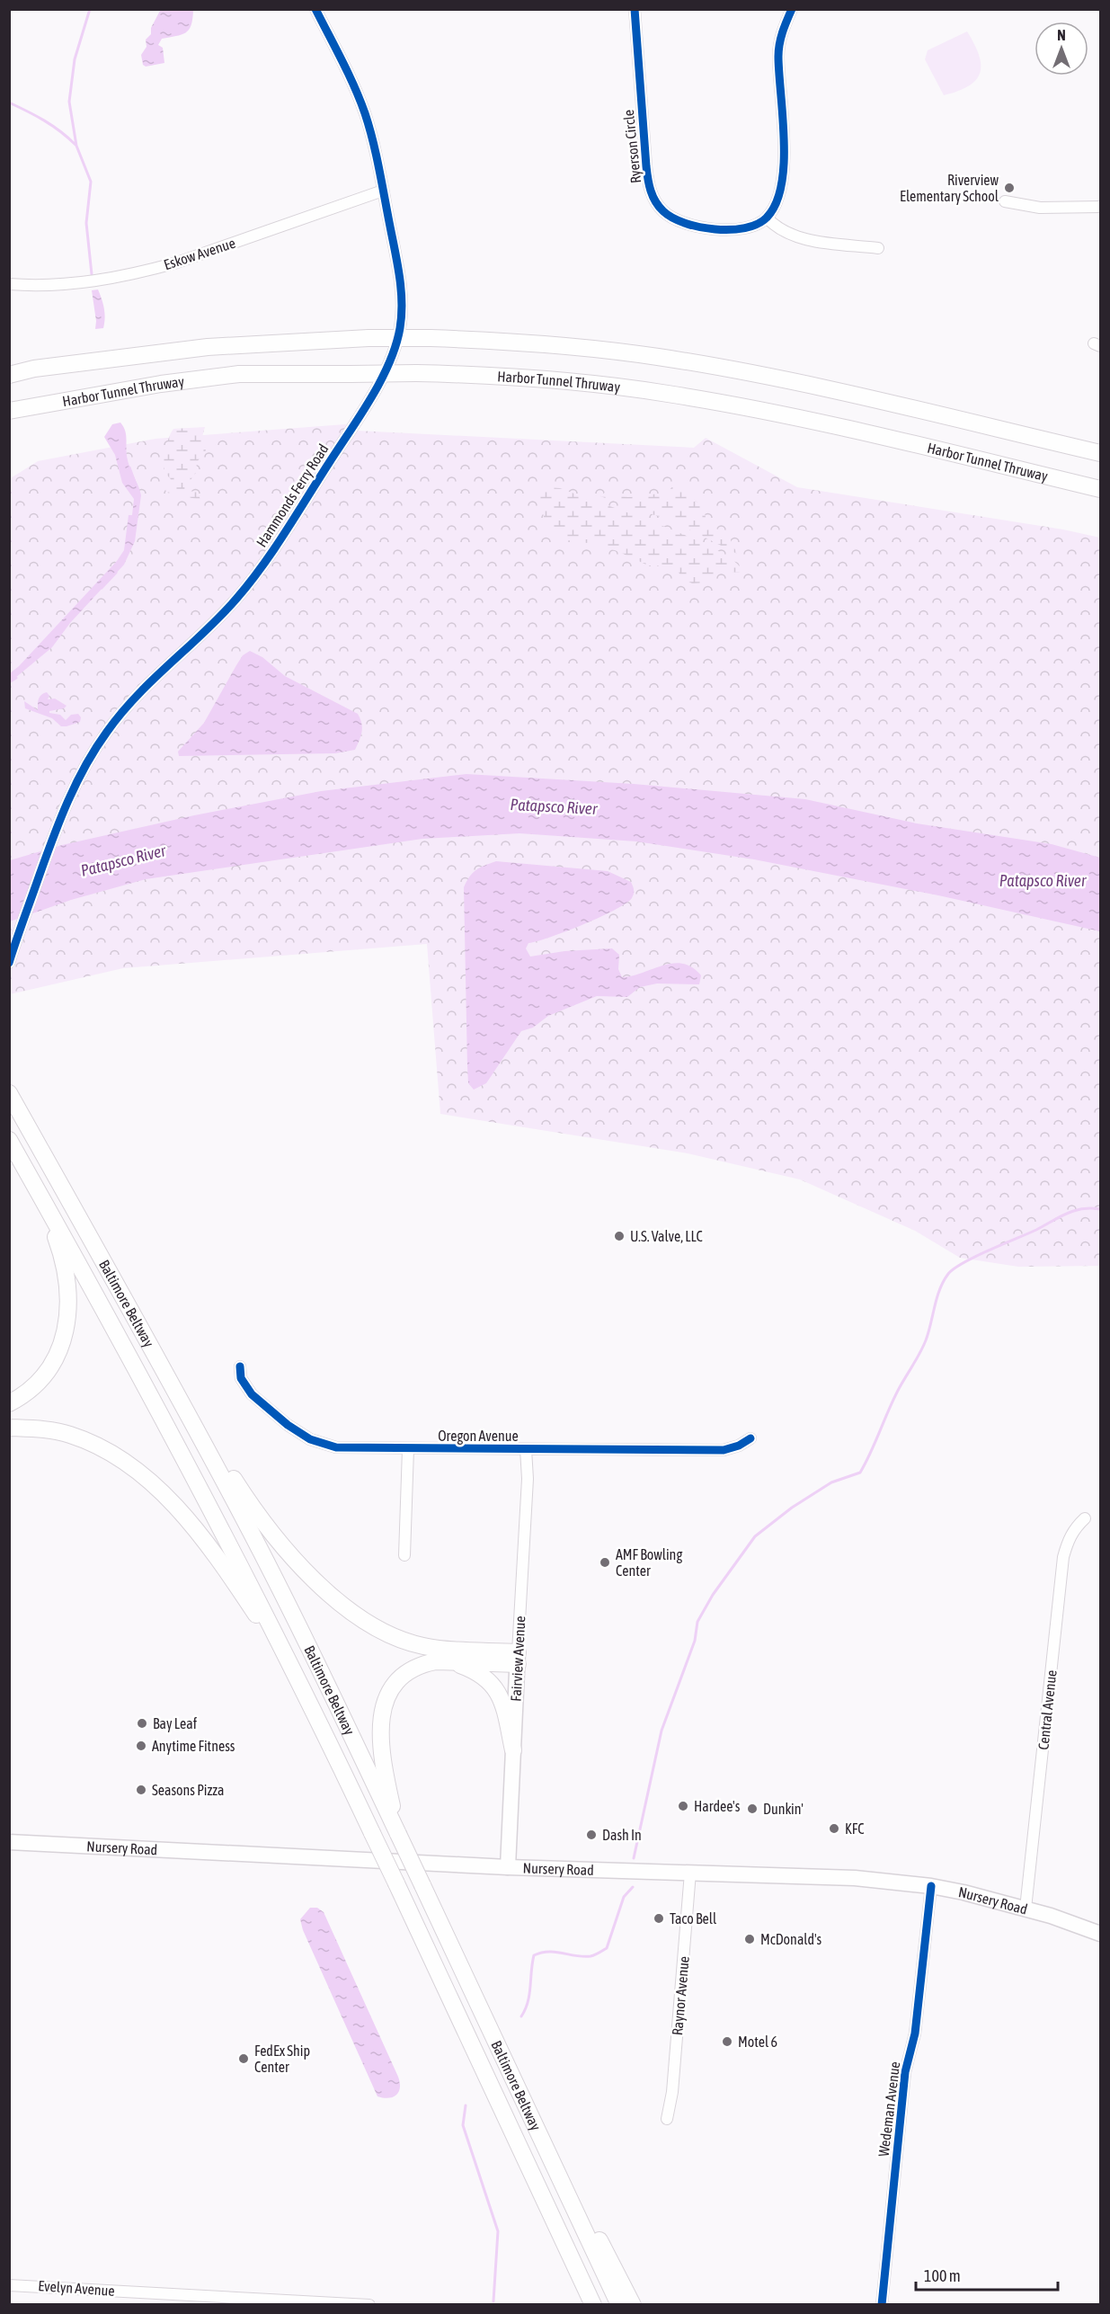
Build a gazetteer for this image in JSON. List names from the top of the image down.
{
  "streets": {
    "highway": ["Harbor Tunnel Thruway", "Baltimore Beltway"],
    "main road": ["Fairview Avenue", "Nursery Road"],
    "street": [
      "Ryerson Circle",
      "Eskow Avenue",
      "Hammonds Ferry Road",
      "Oregon Avenue",
      "Central Avenue",
      "Raynor Avenue",
      "Wedeman Avenue",
      "Evelyn Avenue"
    ]
  },
  "crossings": [
    ["Eskow Avenue", "Hammonds Ferry Road"],
    ["Oregon Avenue", "Fairview Avenue"],
    ["Fairview Avenue", "Nursery Road"],
    ["Central Avenue", "Nursery Road"],
    ["Nursery Road", "Raynor Avenue"],
    ["Nursery Road", "Wedeman Avenue"]
  ],
  "water": ["Patapsco River"],
  "places": [
    "Riverview Elementary School",
    "U.S. Valve, LLC",
    "AMF Bowling Center",
    "Bay Leaf",
    "Anytime Fitness",
    "Seasons Pizza",
    "Hardee's",
    "Dunkin'",
    "KFC",
    "Dash In",
    "Taco Bell",
    "McDonald's",
    "Motel 6",
    "FedEx Ship Center"
  ],
  "scale_bar": "100 m",
  "north": "top"
}
